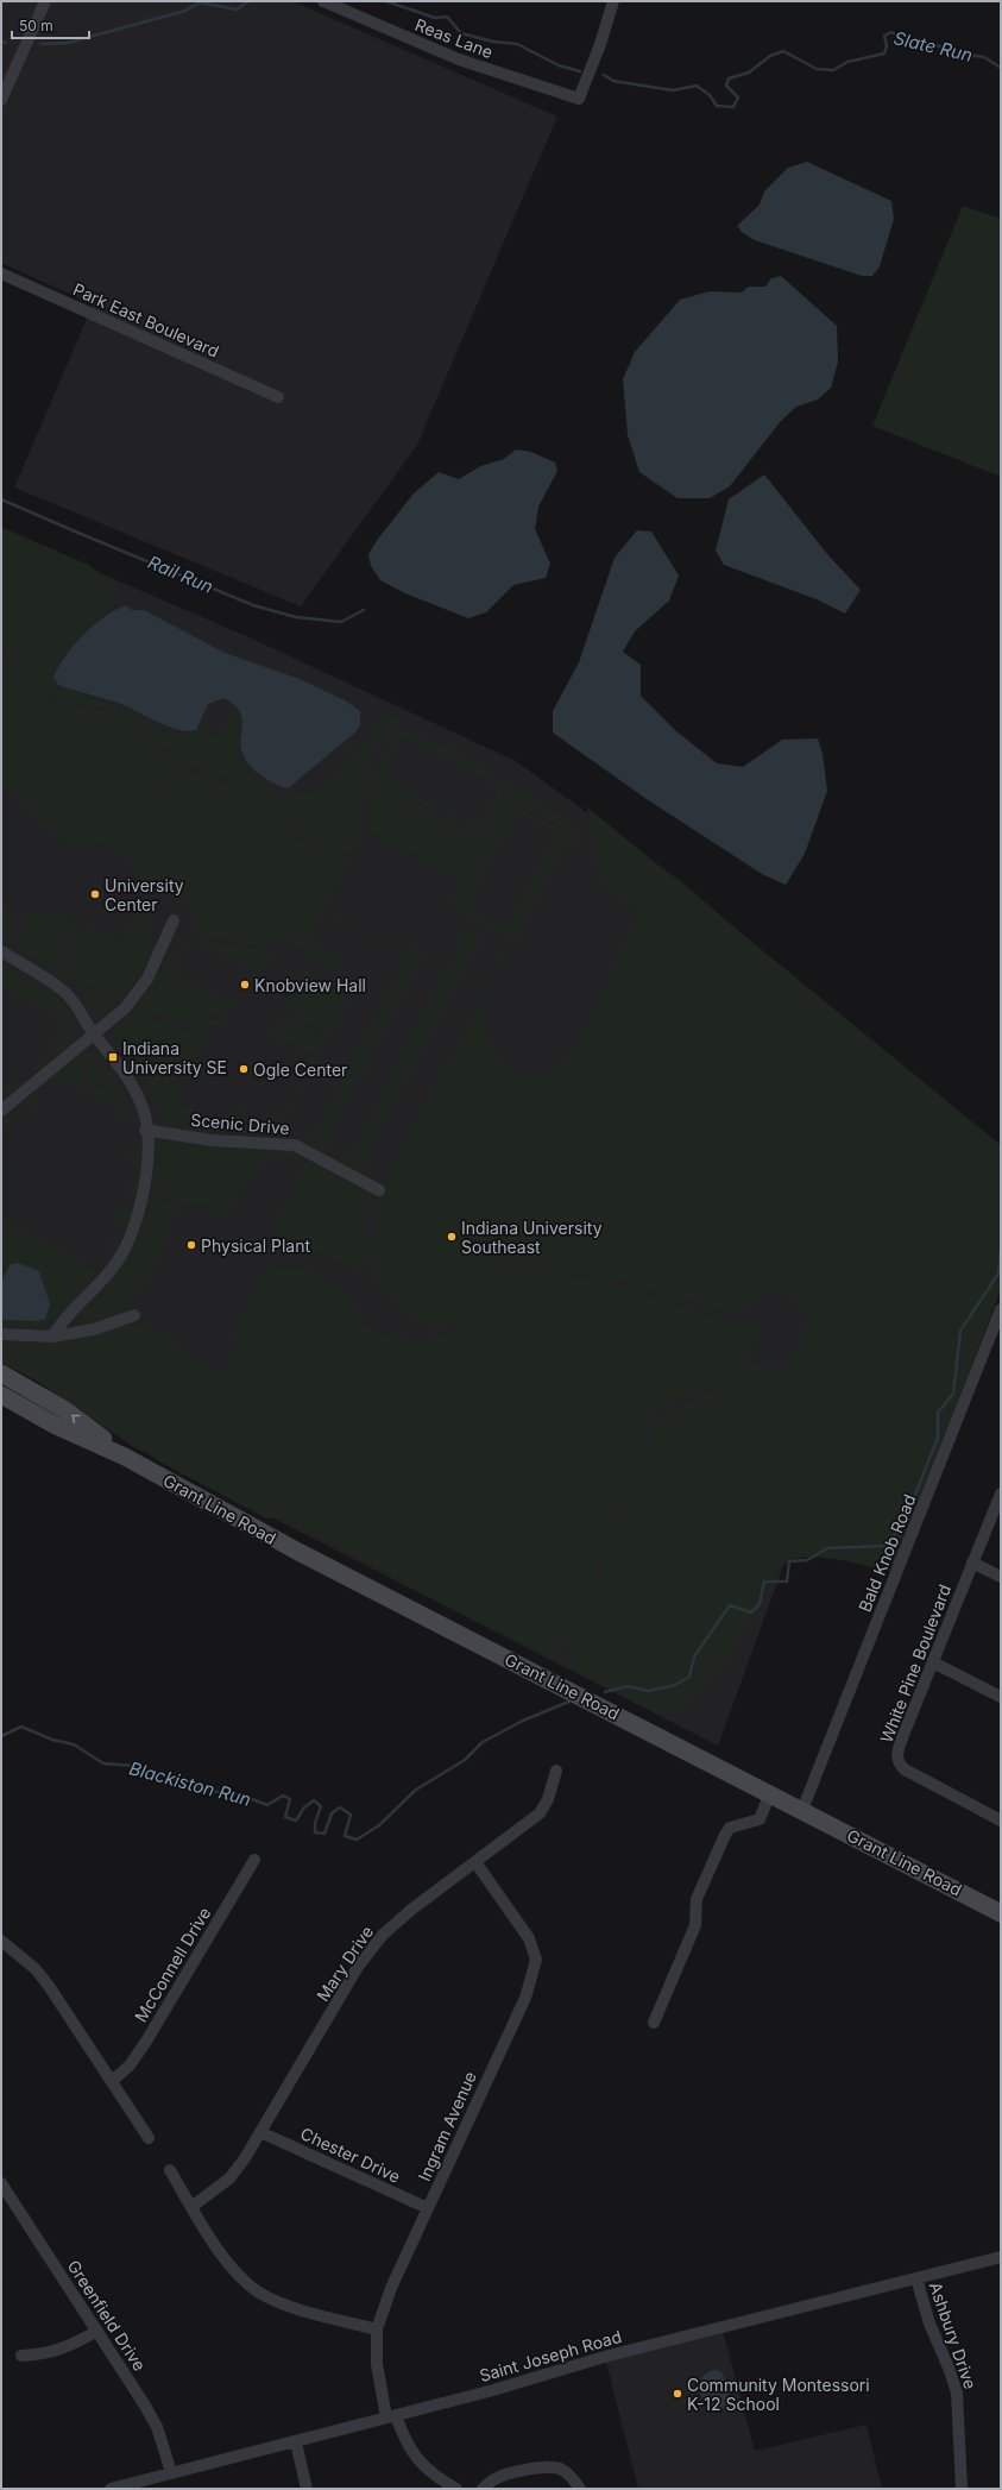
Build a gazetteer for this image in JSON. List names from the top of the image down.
{
  "streets": {
    "main road": ["Grant Line Road"],
    "street": [
      "Reas Lane",
      "Park East Boulevard",
      "Scenic Drive",
      "Bald Knob Road",
      "White Pine Boulevard",
      "Mary Drive",
      "McConnell Drive",
      "Ingram Avenue",
      "Chester Drive",
      "Greenfield Drive",
      "Ashbury Drive",
      "Saint Joseph Road"
    ]
  },
  "crossings": [
    ["Grant Line Road", "Bald Knob Road"],
    ["Mary Drive", "Ingram Avenue"],
    ["Mary Drive", "Chester Drive"],
    ["Ingram Avenue", "Chester Drive"],
    ["Ingram Avenue", "Saint Joseph Road"],
    ["Greenfield Drive", "Saint Joseph Road"],
    ["Ashbury Drive", "Saint Joseph Road"]
  ],
  "water": ["Slate Run", "Rail Run", "Blackiston Run"],
  "places": {
    "other": [
      "University Center",
      "Knobview Hall",
      "Ogle Center",
      "Indiana University Southeast",
      "Physical Plant",
      "Community Montessori K-12 School"
    ],
    "transit": ["Indiana University SE"]
  },
  "scale_bar": "50 m"
}
